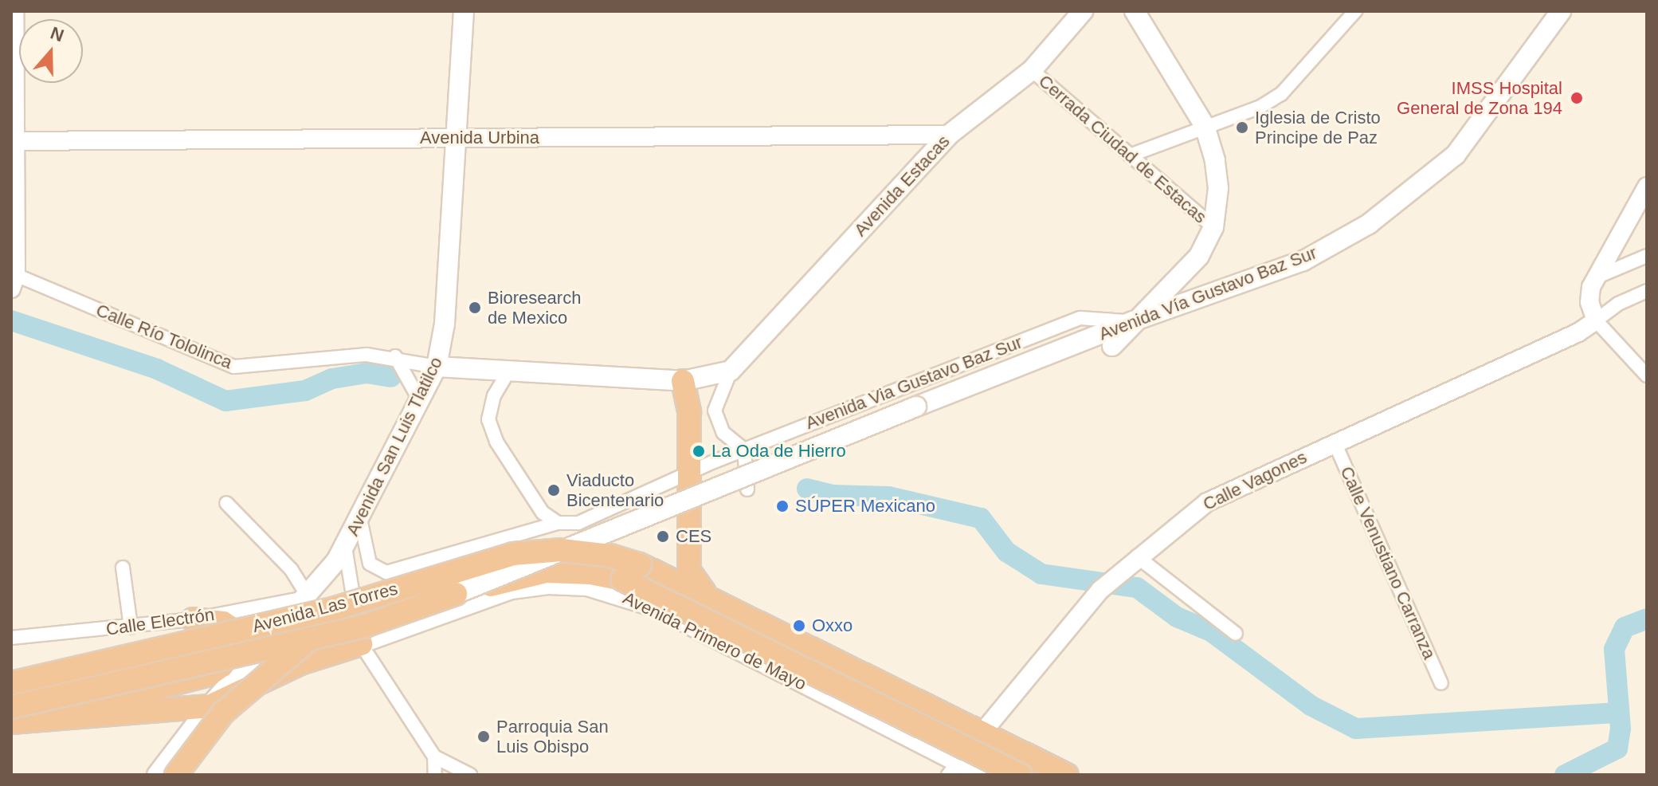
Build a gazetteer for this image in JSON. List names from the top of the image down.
{
  "streets": {
    "highway": ["Avenida Las Torres", "Avenida Primero de Mayo"],
    "main road": [
      "Avenida Estacas",
      "Avenida Vía Gustavo Baz Sur",
      "Calle Río Tololinca",
      "Avenida Via Gustavo Baz Sur",
      "Avenida San Luis Tlatilco"
    ],
    "street": [
      "Avenida Urbina",
      "Cerrada Ciudad de Estacas",
      "Calle Vagones",
      "Calle Venustiano Carranza",
      "Calle Electrón"
    ]
  },
  "crossings": [
    ["Avenida Urbina", "Avenida Estacas"],
    ["Avenida Urbina", "Avenida San Luis Tlatilco"],
    ["Cerrada Ciudad de Estacas", "Avenida Estacas"],
    ["Avenida Estacas", "Calle Río Tololinca"],
    ["Avenida Vía Gustavo Baz Sur", "Avenida Via Gustavo Baz Sur"],
    ["Calle Río Tololinca", "Avenida San Luis Tlatilco"],
    ["Avenida Via Gustavo Baz Sur", "Avenida Las Torres"],
    ["Avenida Via Gustavo Baz Sur", "Avenida Primero de Mayo"],
    ["Avenida San Luis Tlatilco", "Avenida Las Torres"],
    ["Avenida San Luis Tlatilco", "Calle Electrón"],
    ["Calle Vagones", "Calle Venustiano Carranza"],
    ["Calle Vagones", "Avenida Primero de Mayo"],
    ["Avenida Las Torres", "Avenida Primero de Mayo"]
  ],
  "places": [
    "IMSS Hospital General de Zona 194",
    "Iglesia de Cristo Principe de Paz",
    "Bioresearch de Mexico",
    "La Oda de Hierro",
    "Viaducto Bicentenario",
    "SÚPER Mexicano",
    "CES",
    "Oxxo",
    "Parroquia San Luis Obispo"
  ],
  "north": "top"
}
